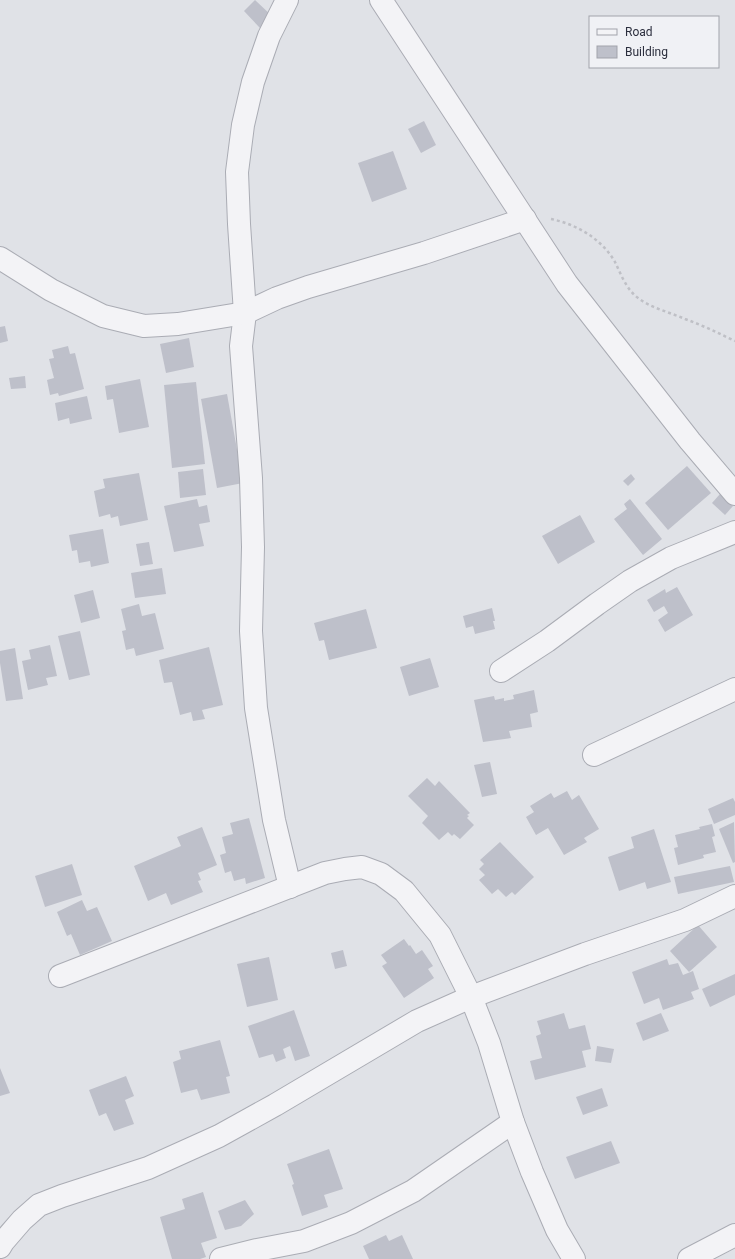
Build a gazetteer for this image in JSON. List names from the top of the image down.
{
  "legend": ["Road", "Building"]
}
